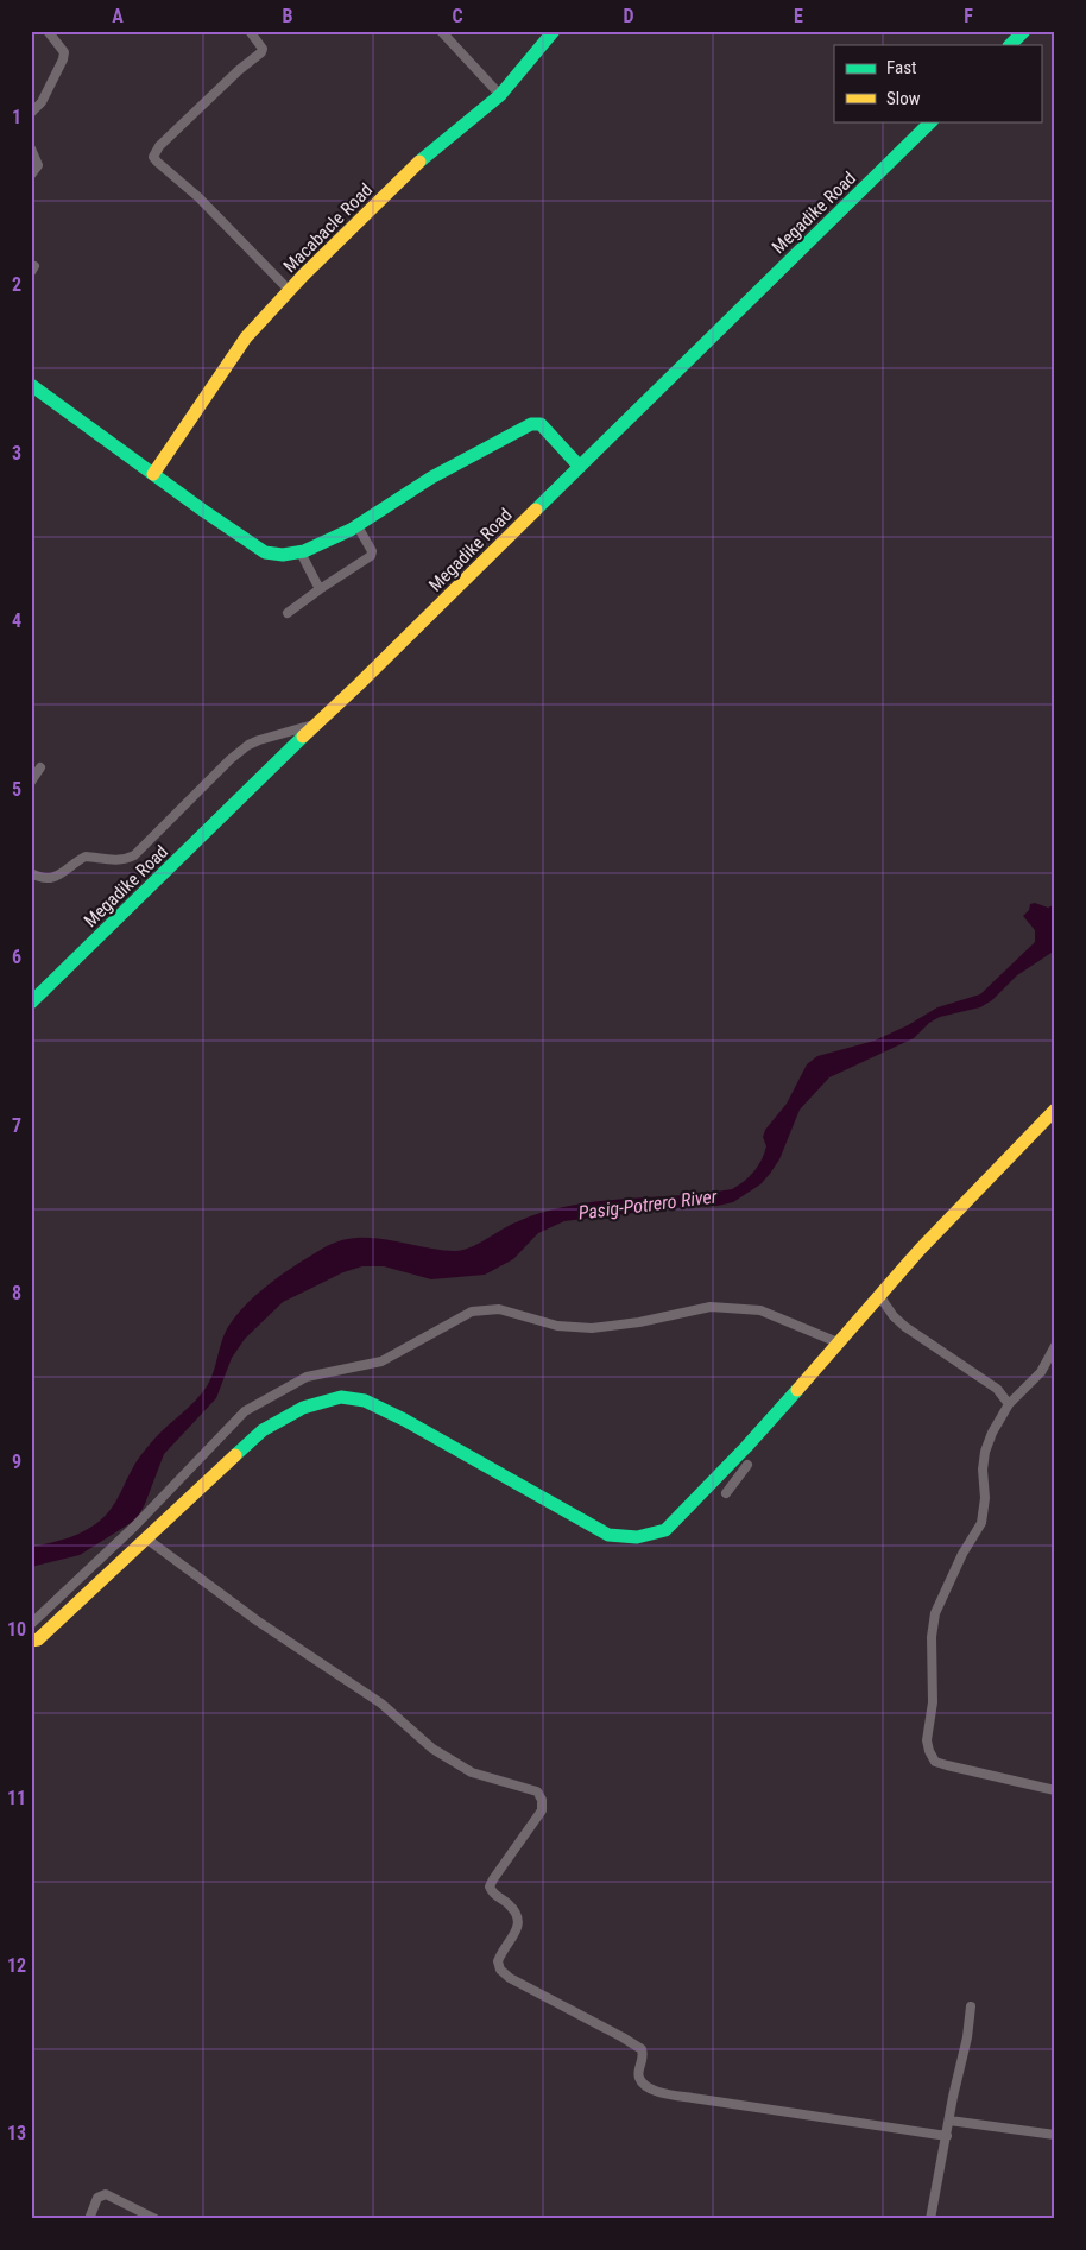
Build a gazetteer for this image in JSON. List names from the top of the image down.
{
  "streets": {
    "street": ["Megadike Road", "Macabacle Road"]
  },
  "water": ["Pasig-Potrero River"],
  "legend": ["Fast", "Slow"],
  "grid": {
    "columns": [
      "A",
      "B",
      "C",
      "D",
      "E",
      "F"
    ],
    "rows": [
      "1",
      "2",
      "3",
      "4",
      "5",
      "6",
      "7",
      "8",
      "9",
      "10",
      "11",
      "12",
      "13"
    ]
  }
}
